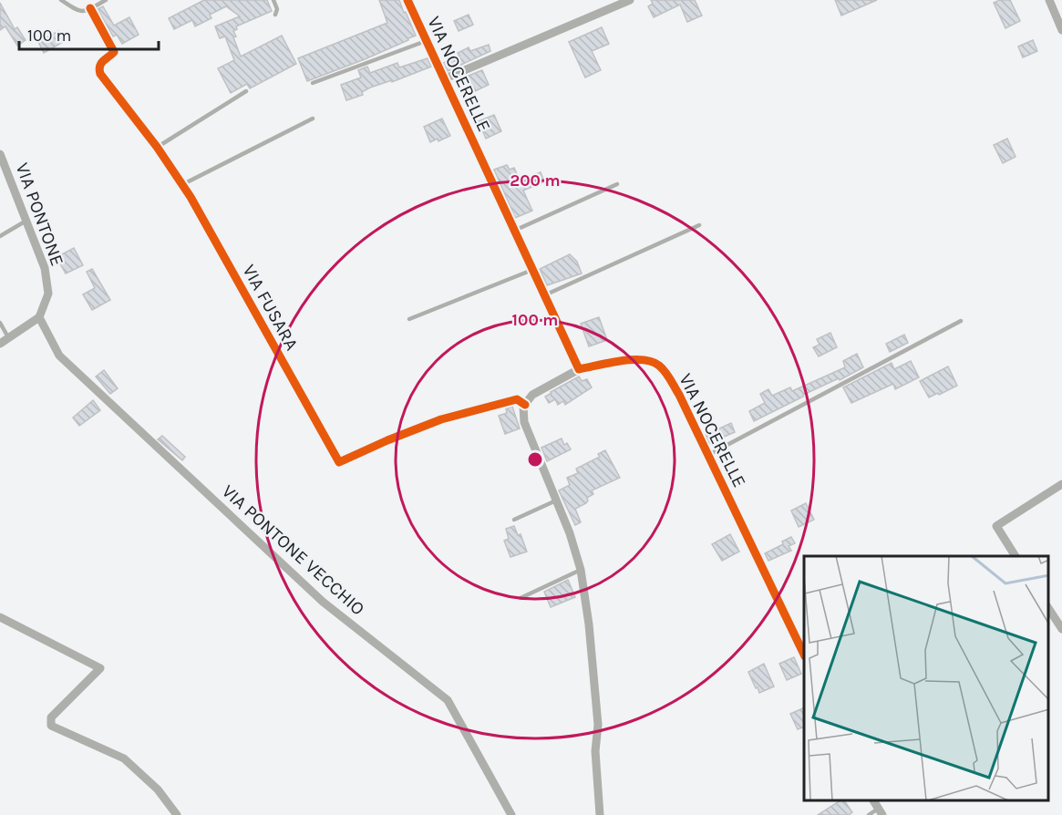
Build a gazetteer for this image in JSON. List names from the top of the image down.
{
  "streets": {
    "street": [
      "VIA NOCERELLE",
      "VIA PONTONE",
      "VIA FUSARA",
      "VIA PONTONE VECCHIO"
    ]
  },
  "crossings": [
    ["VIA NOCERELLE", "VIA FUSARA"],
    ["VIA PONTONE", "VIA PONTONE VECCHIO"]
  ],
  "scale_bar": "100 m",
  "rings": ["200 m", "100 m"]
}
